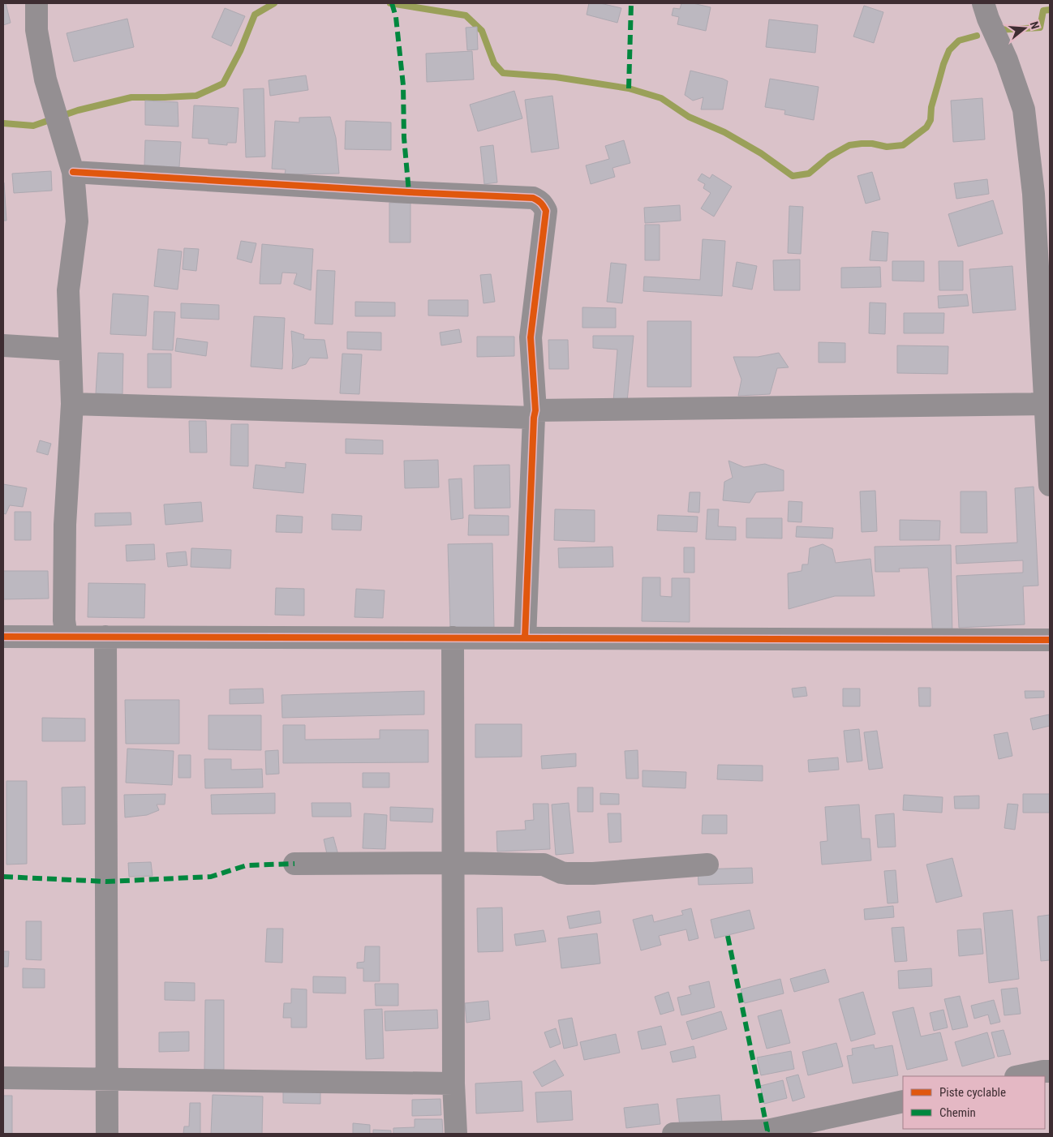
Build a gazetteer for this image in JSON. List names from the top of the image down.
{
  "legend": ["Piste cyclable", "Chemin"],
  "north": "right"
}
